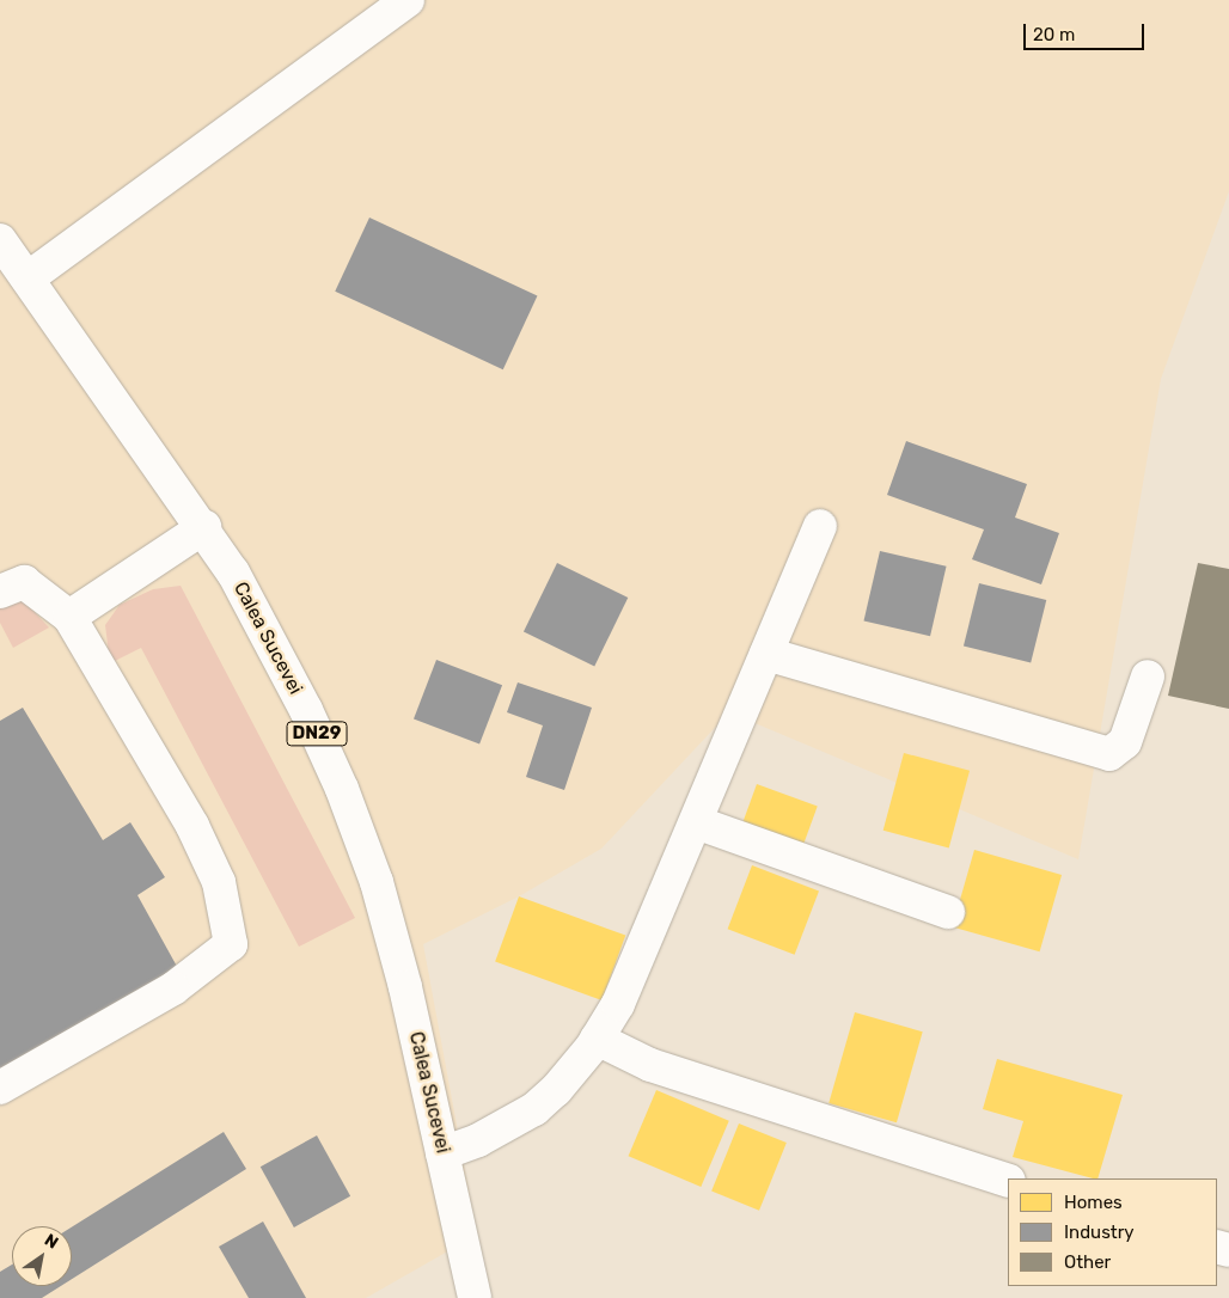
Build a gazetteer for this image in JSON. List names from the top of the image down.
{
  "streets": {
    "main road": ["Calea Sucevei", "DN29"]
  },
  "legend": ["Homes", "Industry", "Other"],
  "scale_bar": "20 m",
  "north": "top right"
}
